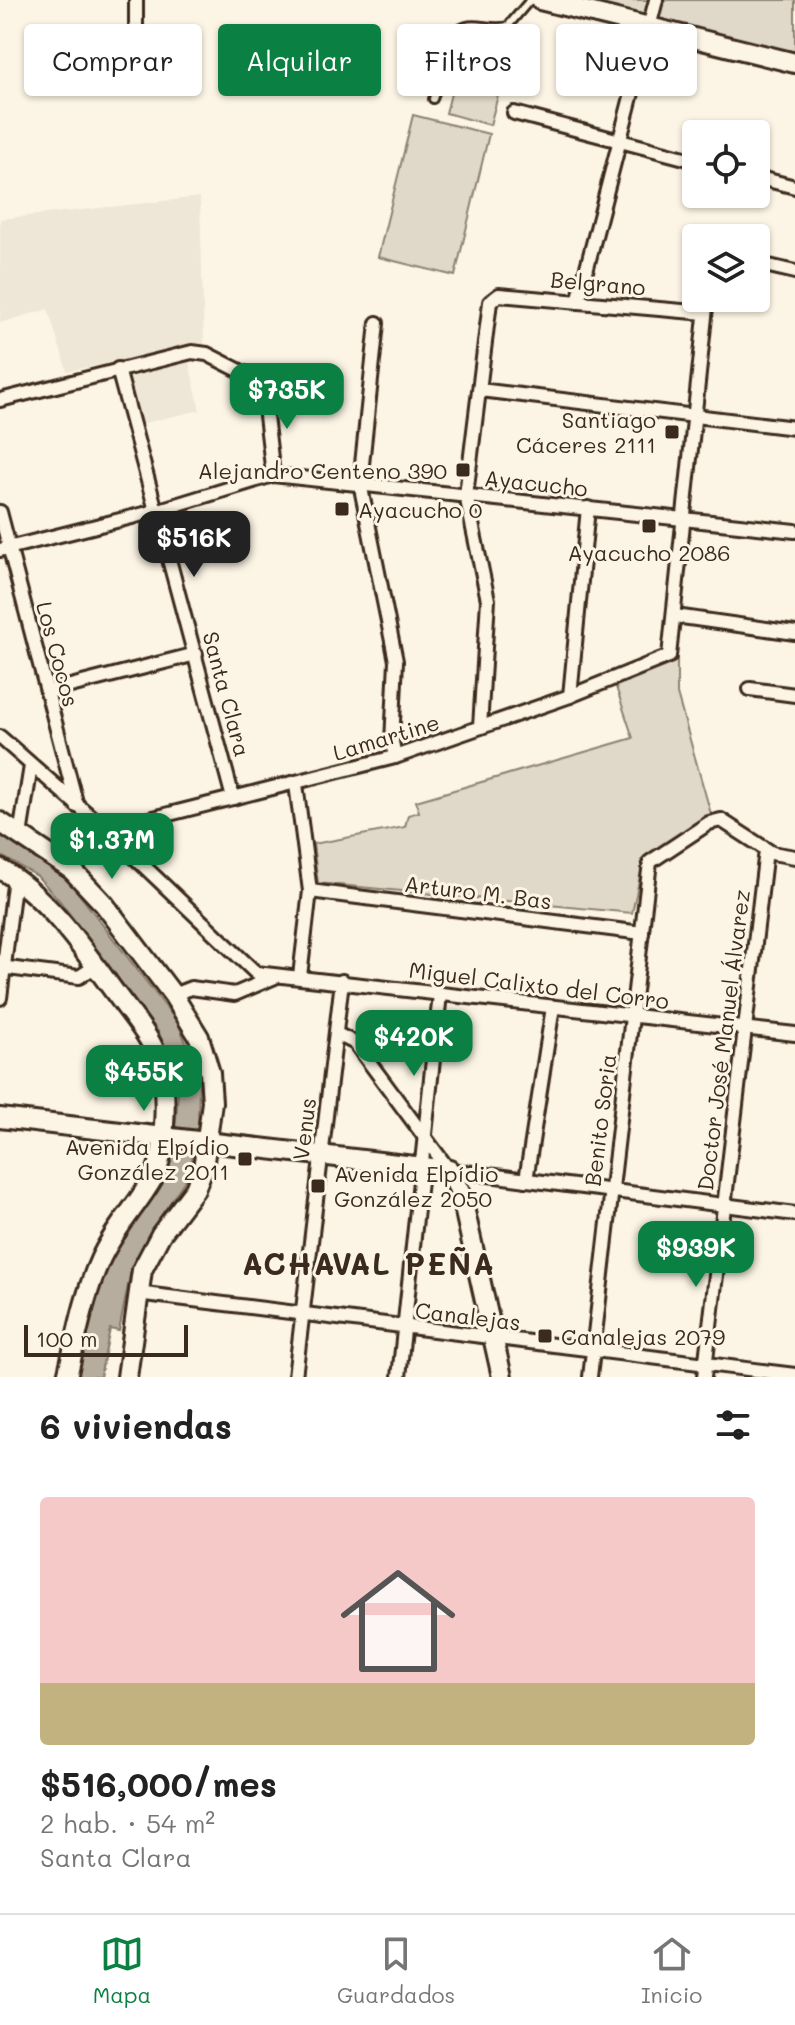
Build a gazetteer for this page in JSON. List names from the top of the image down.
{
  "streets": {
    "street": [
      "Belgrano",
      "Ayacucho",
      "Los Cocos",
      "Santa Clara",
      "Lamartine",
      "Arturo M. Bas",
      "Miguel Calixto del Corro",
      "Doctor José Manuel Álvarez",
      "Benito Soria",
      "Venus",
      "Canalejas"
    ]
  },
  "crossings": [
    ["Los Cocos", "Miguel Calixto del Corro"],
    ["Santa Clara", "Lamartine"],
    ["Lamartine", "Miguel Calixto del Corro"],
    ["Arturo M. Bas", "Benito Soria"],
    ["Miguel Calixto del Corro", "Doctor José Manuel Álvarez"],
    ["Miguel Calixto del Corro", "Benito Soria"],
    ["Miguel Calixto del Corro", "Venus"],
    ["Doctor José Manuel Álvarez", "Benito Soria"],
    ["Doctor José Manuel Álvarez", "Canalejas"],
    ["Benito Soria", "Canalejas"],
    ["Venus", "Canalejas"]
  ],
  "districts": ["ACHAVAL PEÑA"],
  "places": {
    "transit": [
      "Santiago Cáceres 2111",
      "Alejandro Centeno 390",
      "Ayacucho 0",
      "Ayacucho 2086",
      "Avenida Elpídio González 2011",
      "Avenida Elpídio González 2050",
      "Canalejas 2079"
    ]
  },
  "scale_bar": "100 m",
  "page": {
    "chip": [
      "Comprar",
      "Alquilar",
      "Filtros",
      "Nuevo"
    ],
    "price": [
      "$735K",
      "$516K",
      "$1.37M",
      "$420K",
      "$455K",
      "$939K"
    ],
    "scale": "100 m",
    "heading": "6 viviendas",
    "list": [
      {
        "name": "$516,000/mes",
        "note": "2 hab. · 54 m² · Santa Clara"
      }
    ],
    "tabs": ["Mapa", "Guardados", "Inicio"]
  }
}
